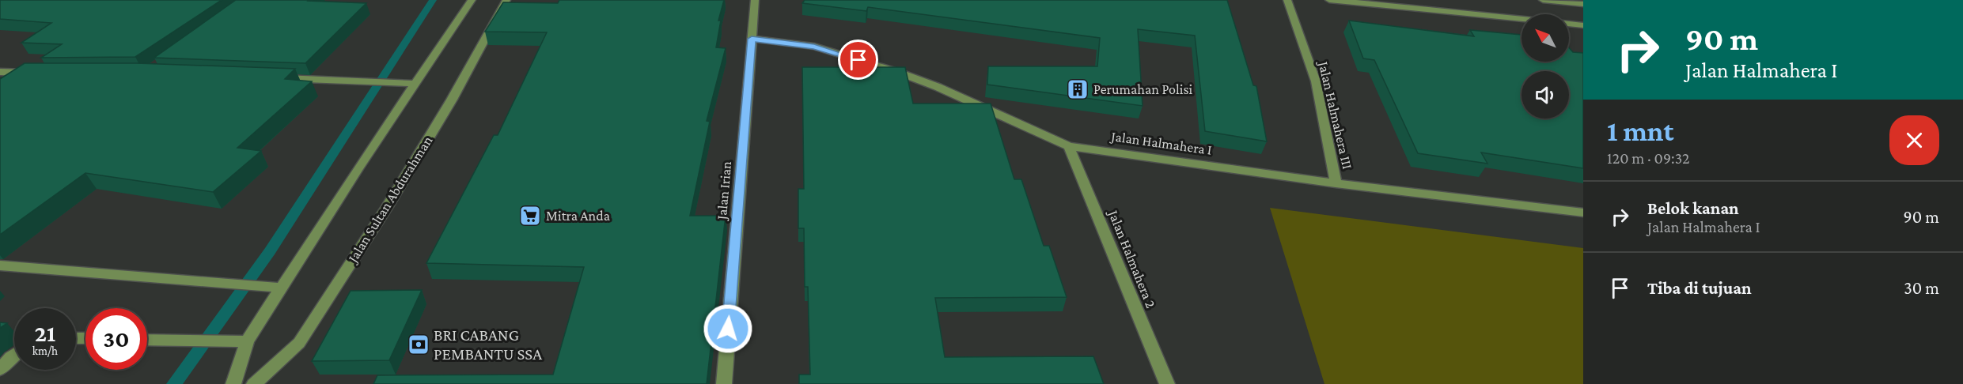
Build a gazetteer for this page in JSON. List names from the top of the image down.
{
  "streets": {
    "street": [
      "Jalan Halmahera III",
      "Jalan Halmahera I",
      "Jalan Irian",
      "Jalan Sultan Abdurahman",
      "Jalan Halmahera 2"
    ]
  },
  "crossings": [
    ["Jalan Halmahera III", "Jalan Halmahera I"],
    ["Jalan Halmahera I", "Jalan Irian"],
    ["Jalan Halmahera I", "Jalan Halmahera 2"]
  ],
  "places": {
    "building": ["Perumahan Polisi"],
    "supermarket": ["Mitra Anda"],
    "bank": ["BRI CABANG PEMBANTU SSA"]
  },
  "north": "top left",
  "page": {
    "turn": ["90 m", "Jalan Halmahera I"],
    "heading": ["1 mnt", "120 m · 09:32"],
    "list": [
      {
        "name": "Belok kanan",
        "note": "Jalan Halmahera I",
        "value": "90 m"
      },
      {
        "name": "Tiba di tujuan",
        "value": "30 m"
      }
    ],
    "speed": "21 km/h",
    "limit": "30"
  }
}
